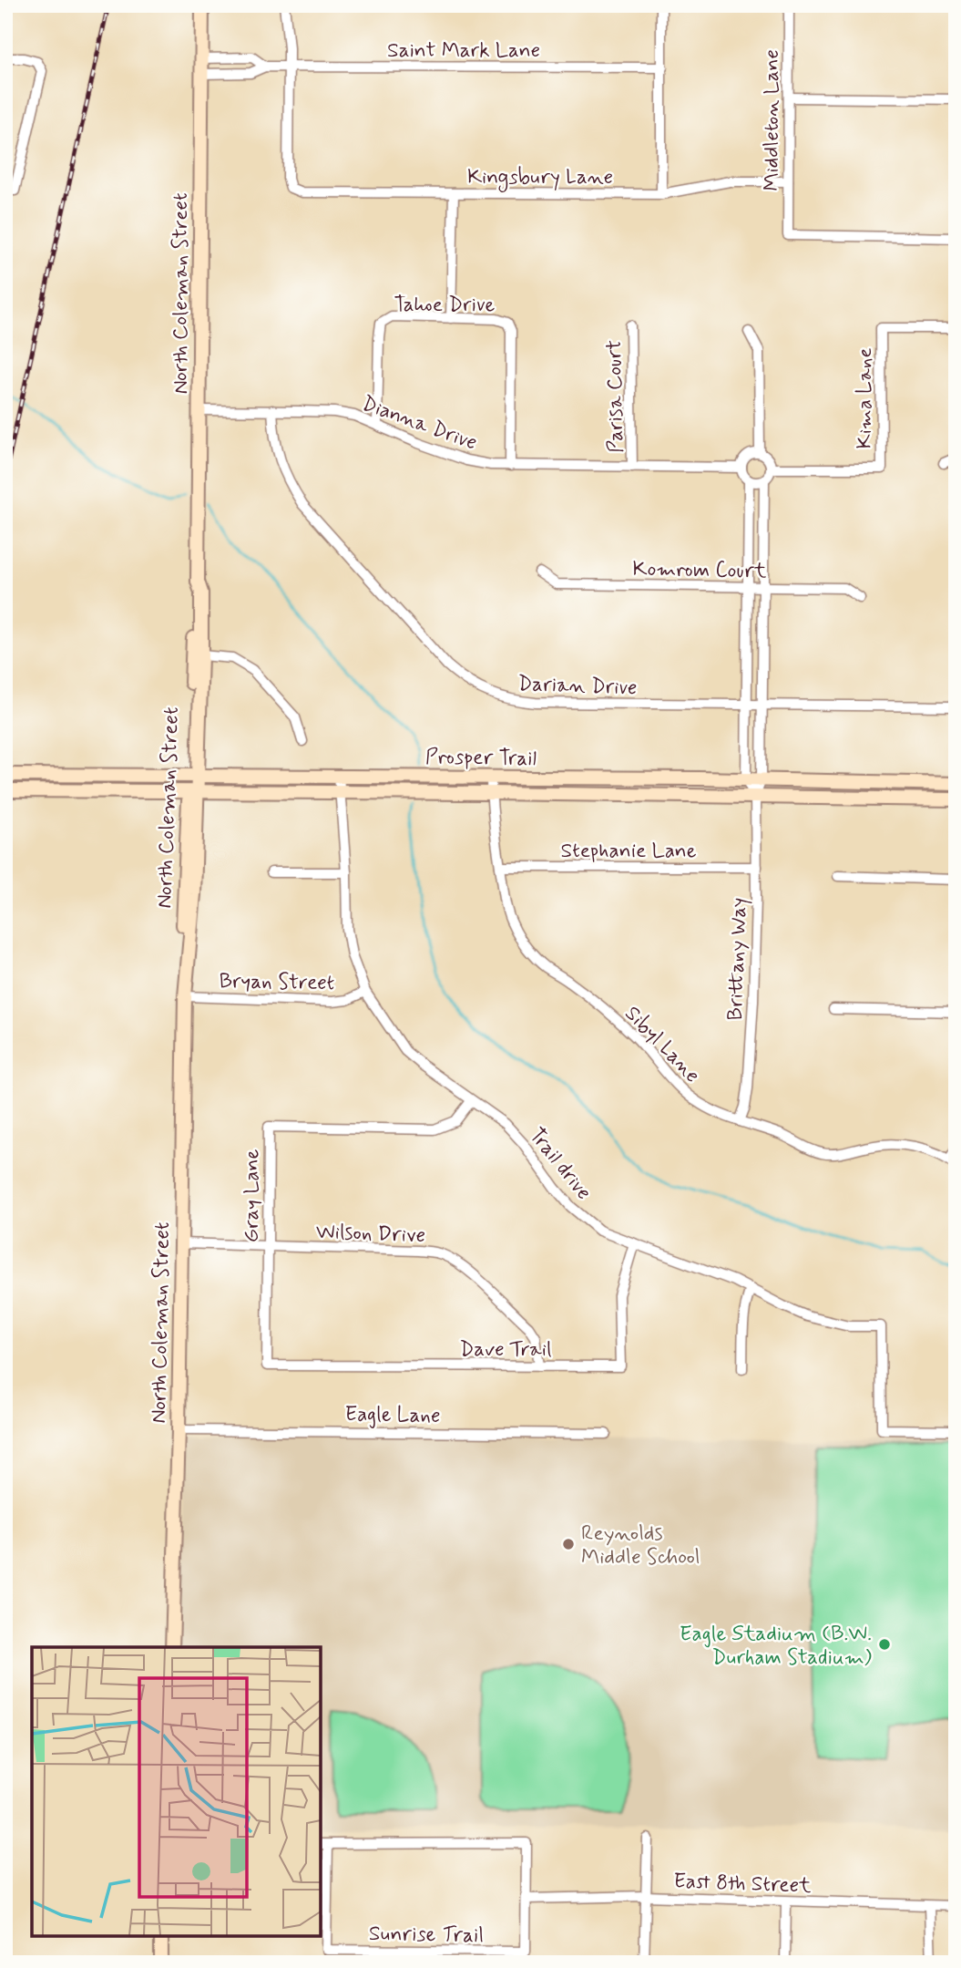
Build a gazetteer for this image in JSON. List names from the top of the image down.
{
  "streets": {
    "main road": ["North Coleman Street", "Prosper Trail"],
    "street": [
      "Saint Mark Lane",
      "Middleton Lane",
      "Kingsbury Lane",
      "Tahoe Drive",
      "Parisa Court",
      "Kima Lane",
      "Dianna Drive",
      "Komrom Court",
      "Darian Drive",
      "Stephanie Lane",
      "Brittany Way",
      "Bryan Street",
      "Sibyl Lane",
      "Trail drive",
      "Gray Lane",
      "Wilson Drive",
      "Dave Trail",
      "Eagle Lane",
      "East 8th Street",
      "Sunrise Trail"
    ]
  },
  "crossings": [
    ["Saint Mark Lane", "Kingsbury Lane"],
    ["Saint Mark Lane", "North Coleman Street"],
    ["Middleton Lane", "Kingsbury Lane"],
    ["North Coleman Street", "Dianna Drive"],
    ["North Coleman Street", "Prosper Trail"],
    ["North Coleman Street", "Bryan Street"],
    ["North Coleman Street", "Wilson Drive"],
    ["North Coleman Street", "Eagle Lane"],
    ["Tahoe Drive", "Dianna Drive"],
    ["Parisa Court", "Dianna Drive"],
    ["Kima Lane", "Dianna Drive"],
    ["Kima Lane", "Brittany Way"],
    ["Dianna Drive", "Darian Drive"],
    ["Dianna Drive", "Brittany Way"],
    ["Komrom Court", "Brittany Way"],
    ["Darian Drive", "Brittany Way"],
    ["Prosper Trail", "Brittany Way"],
    ["Prosper Trail", "Sibyl Lane"],
    ["Prosper Trail", "Trail drive"],
    ["Stephanie Lane", "Brittany Way"],
    ["Stephanie Lane", "Sibyl Lane"],
    ["Brittany Way", "Sibyl Lane"],
    ["Bryan Street", "Trail drive"],
    ["Trail drive", "Gray Lane"],
    ["Trail drive", "Dave Trail"],
    ["Gray Lane", "Wilson Drive"],
    ["Gray Lane", "Dave Trail"],
    ["Wilson Drive", "Dave Trail"],
    ["East 8th Street", "Sunrise Trail"]
  ],
  "places": ["Reynolds Middle School", "Eagle Stadium (B.W. Durham Stadium)"]
}
